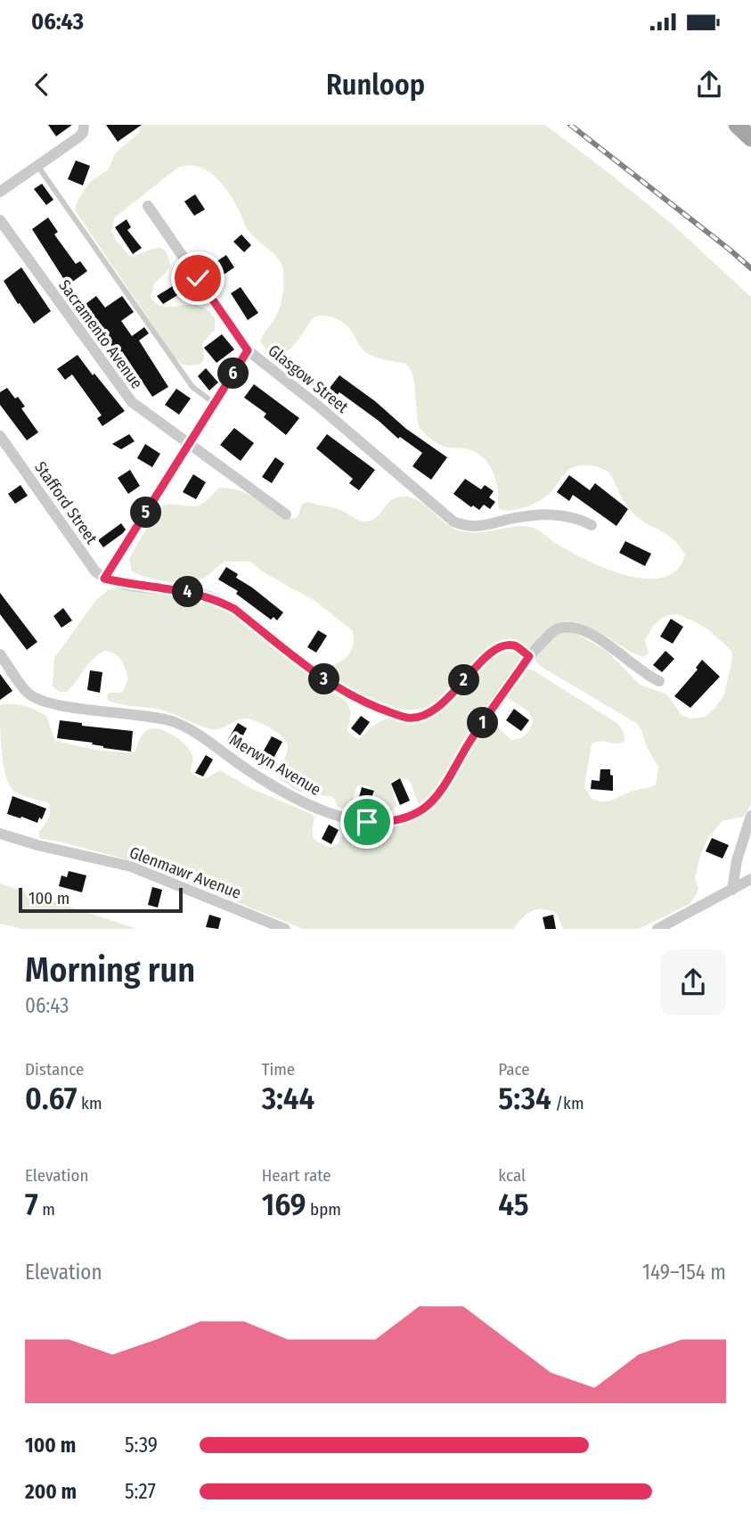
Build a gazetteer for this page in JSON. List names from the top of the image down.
{
  "streets": {
    "street": [
      "Sacramento Avenue",
      "Glasgow Street",
      "Stafford Street",
      "Merwyn Avenue",
      "Glenmawr Avenue"
    ]
  },
  "scale_bar": "100 m",
  "page": {
    "status": "06:43",
    "header": "Runloop",
    "pins": [
      "6",
      "5",
      "4",
      "3",
      "2",
      "1"
    ],
    "scale": "100 m",
    "heading": ["Morning run", "06:43"],
    "stats": [
      ["Distance", "0.67 km"],
      ["Time", "3:44"],
      ["Pace", "5:34 /km"],
      ["Elevation", "7 m"],
      ["Heart rate", "169 bpm"],
      ["kcal", "45"]
    ],
    "chart": ["Elevation", "149–154 m"],
    "list": [
      {
        "name": "100 m",
        "note": "5:39"
      },
      {
        "name": "200 m",
        "note": "5:27"
      }
    ]
  }
}
